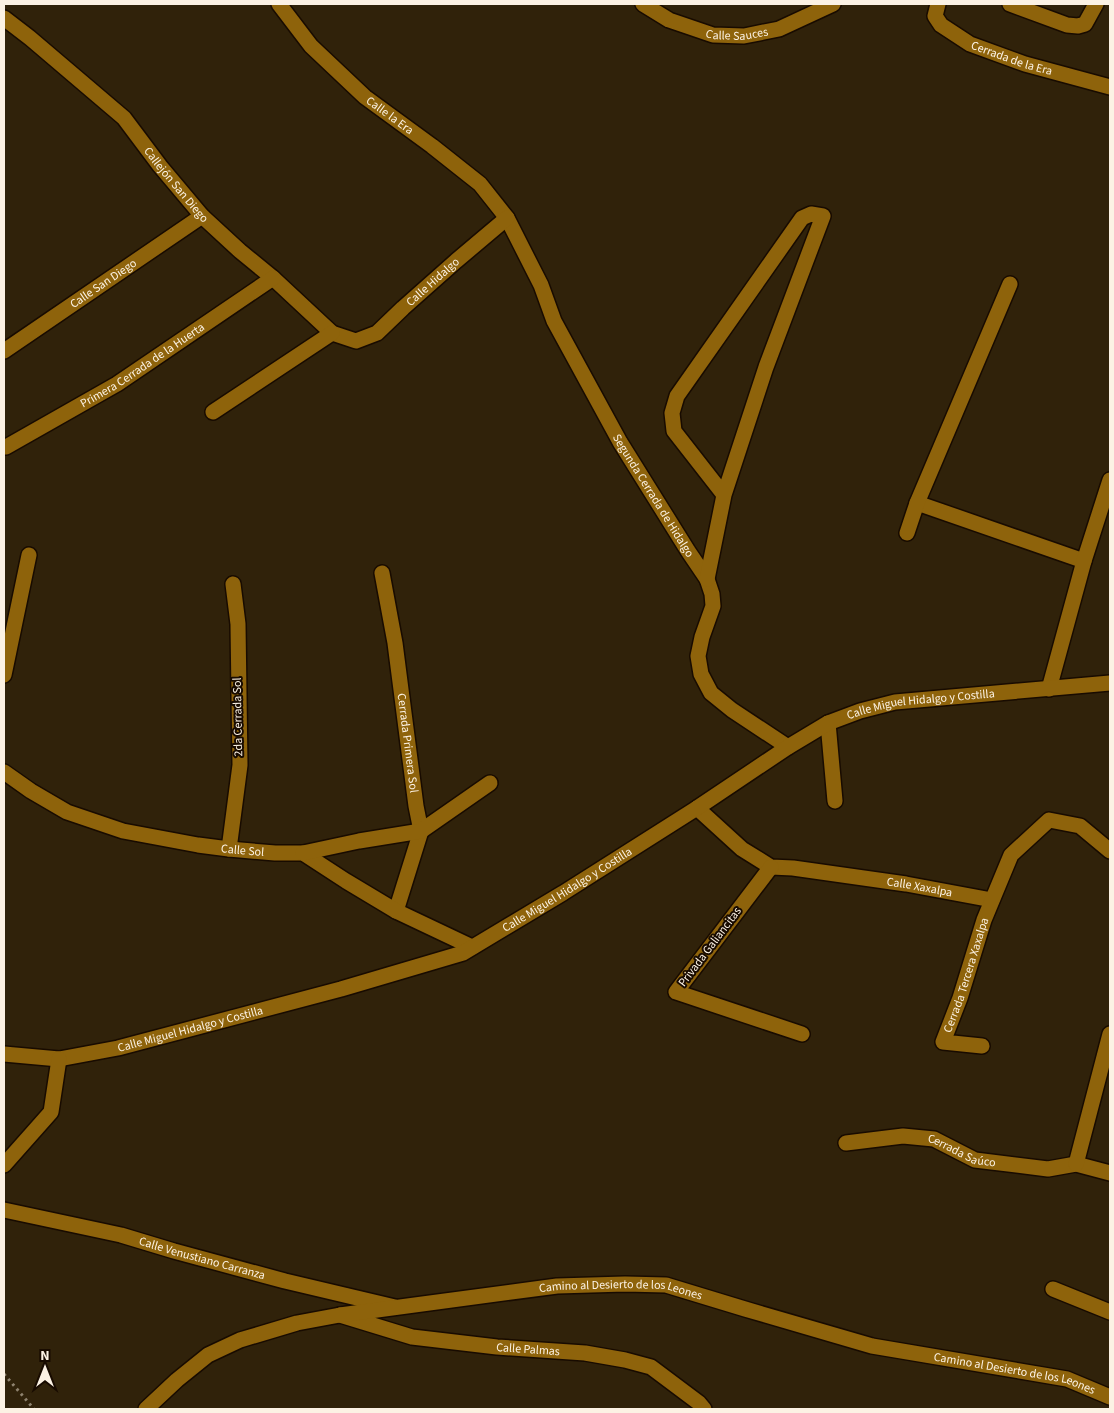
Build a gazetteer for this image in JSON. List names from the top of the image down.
{
  "streets": {
    "street": [
      "Calle Sauces",
      "Cerrada de la Era",
      "Calle la Era",
      "Callejón San Diego",
      "Calle Hidalgo",
      "Calle San Diego",
      "Primera Cerrada de la Huerta",
      "Segunda Cerrada de Hidalgo",
      "Calle Miguel Hidalgo y Costilla",
      "2da Cerrada Sol",
      "Cerrada Primera Sol",
      "Calle Sol",
      "Calle Xaxalpa",
      "Privada Galiancitas",
      "Cerrada Tercera Xaxalpa",
      "Cerrada Saúco",
      "Calle Venustiano Carranza",
      "Camino al Desierto de los Leones",
      "Calle Palmas"
    ]
  },
  "crossings": [
    ["Calle la Era", "Calle Hidalgo"],
    ["Calle la Era", "Segunda Cerrada de Hidalgo"],
    ["Callejón San Diego", "Calle Hidalgo"],
    ["Callejón San Diego", "Calle San Diego"],
    ["Callejón San Diego", "Primera Cerrada de la Huerta"],
    ["Calle Hidalgo", "Segunda Cerrada de Hidalgo"],
    ["Segunda Cerrada de Hidalgo", "Calle Miguel Hidalgo y Costilla"],
    ["Calle Miguel Hidalgo y Costilla", "Calle Xaxalpa"],
    ["2da Cerrada Sol", "Calle Sol"],
    ["Cerrada Primera Sol", "Calle Sol"],
    ["Calle Xaxalpa", "Privada Galiancitas"],
    ["Calle Xaxalpa", "Cerrada Tercera Xaxalpa"],
    ["Calle Venustiano Carranza", "Camino al Desierto de los Leones"],
    ["Camino al Desierto de los Leones", "Calle Palmas"]
  ],
  "north": "top"
}
